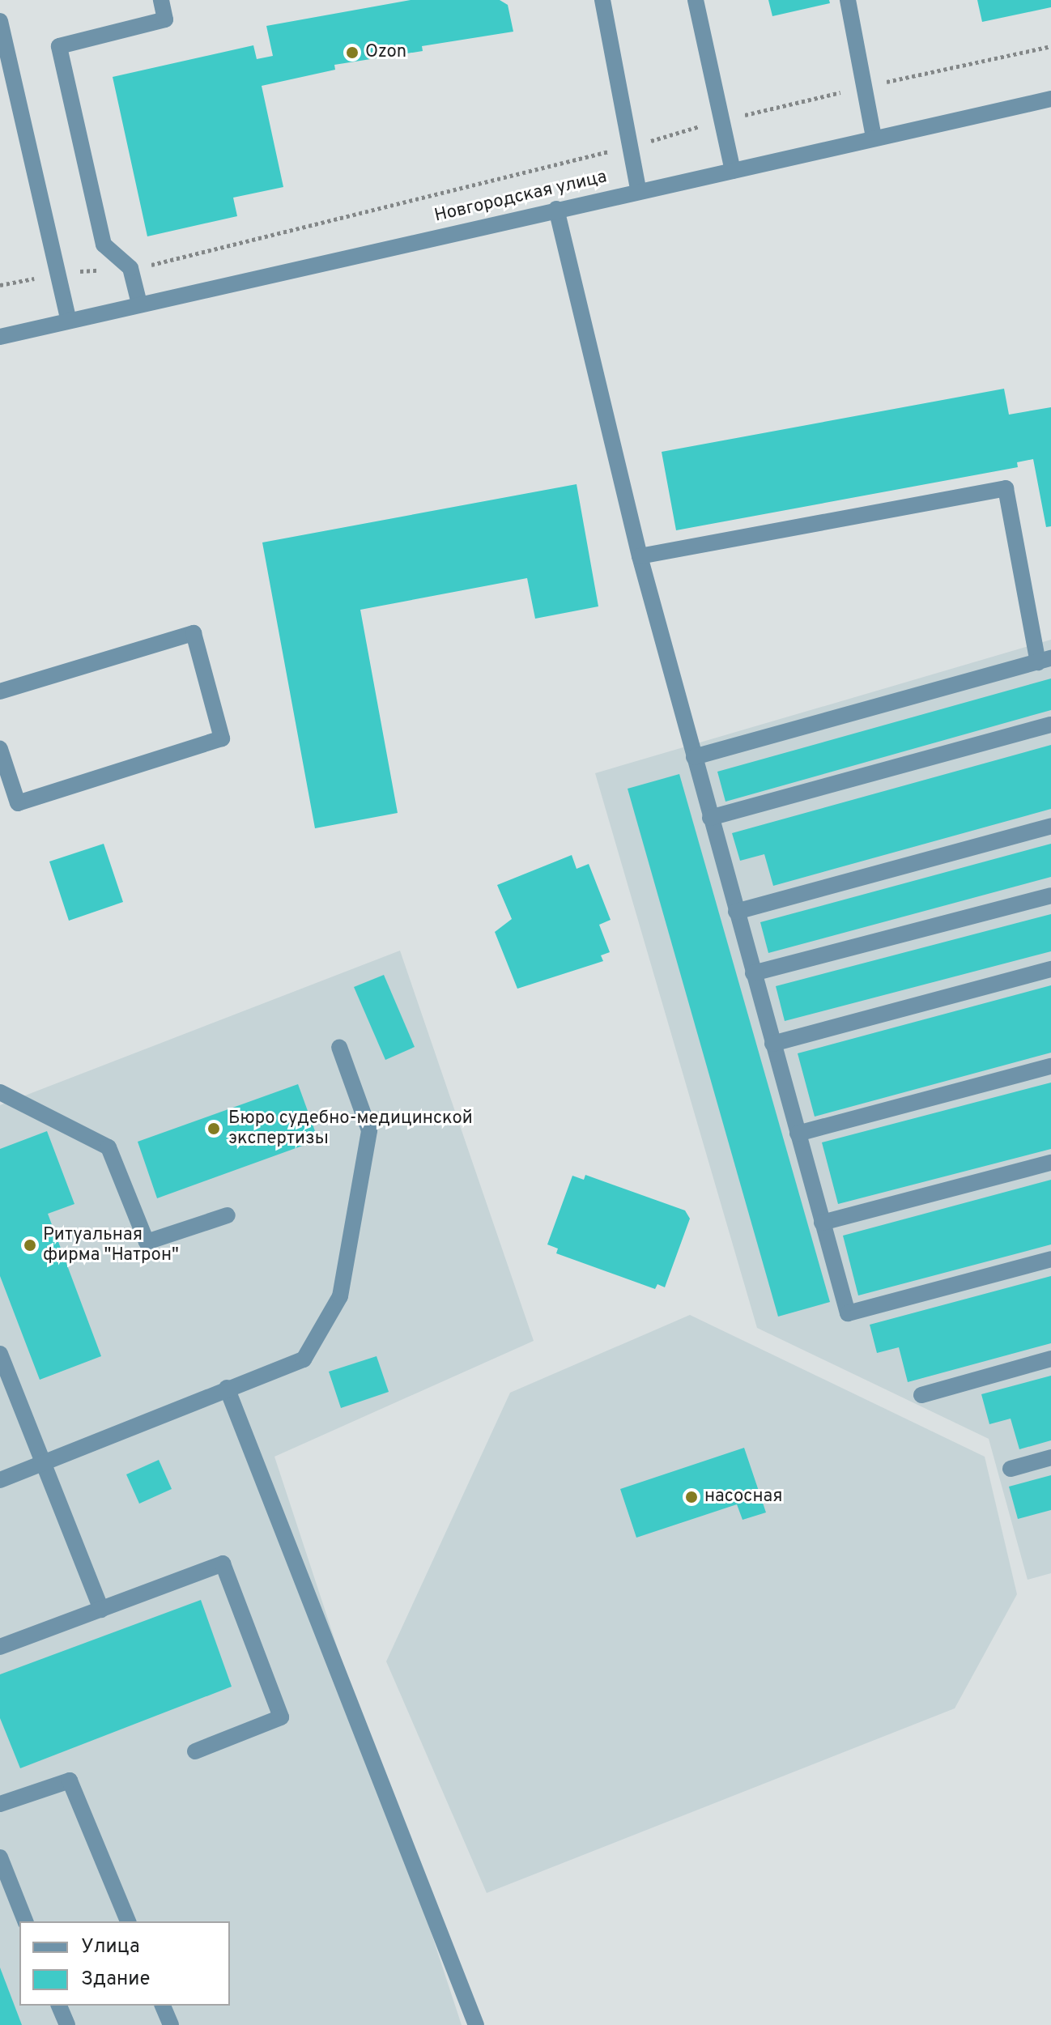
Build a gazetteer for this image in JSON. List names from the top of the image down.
{
  "streets": {
    "street": ["Новгородская улица"]
  },
  "places": [
    "Ozon",
    "Бюро судебно-медицинской экспертизы",
    "Ритуальная фирма \"Натрон\"",
    "насосная"
  ],
  "legend": ["Улица", "Здание"]
}
